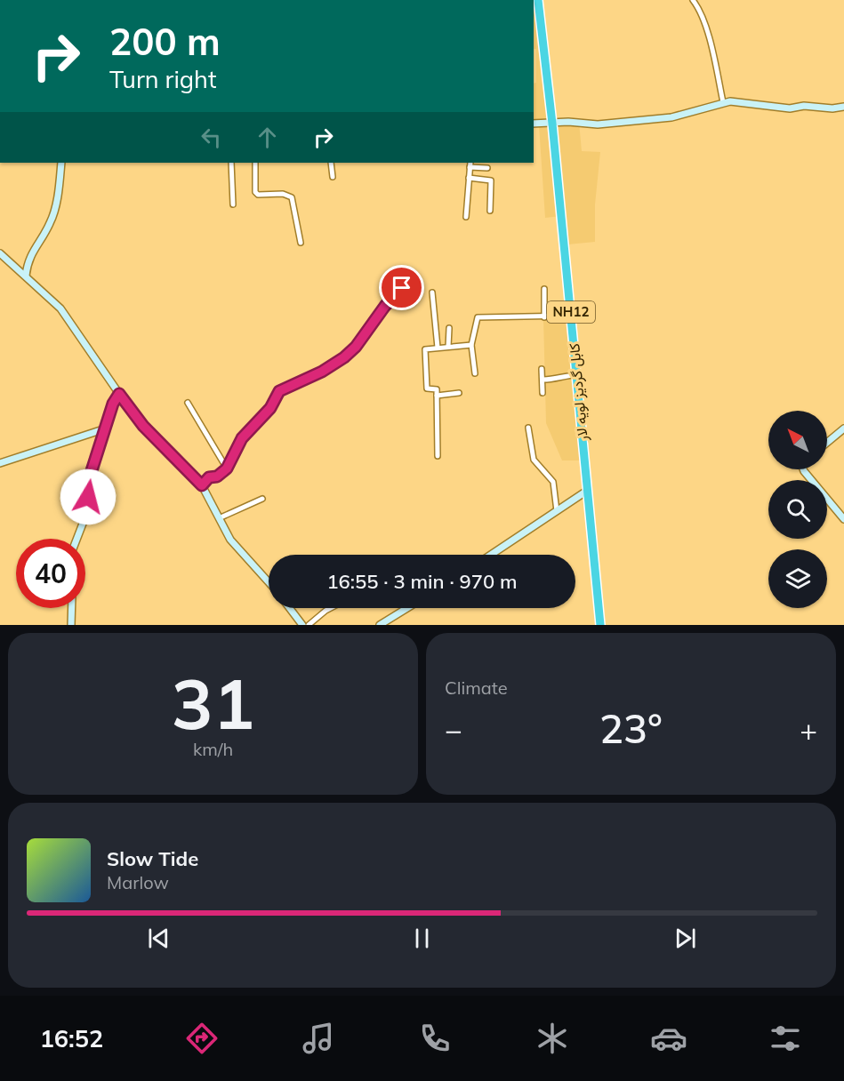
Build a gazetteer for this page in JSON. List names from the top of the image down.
{
  "streets": {
    "highway": ["NH12", "کابل گردیز لویه لار"]
  },
  "north": "top left",
  "page": {
    "turn": ["200 m", "Turn right"],
    "limit": "40",
    "trip": "16:55 · 3 min · 970 m",
    "tile": [
      ["31", "km/h"],
      "Climate"
    ],
    "heat": ["−", "23°", "+"],
    "song": ["Slow Tide", "Marlow"],
    "tabs": "16:52"
  }
}
